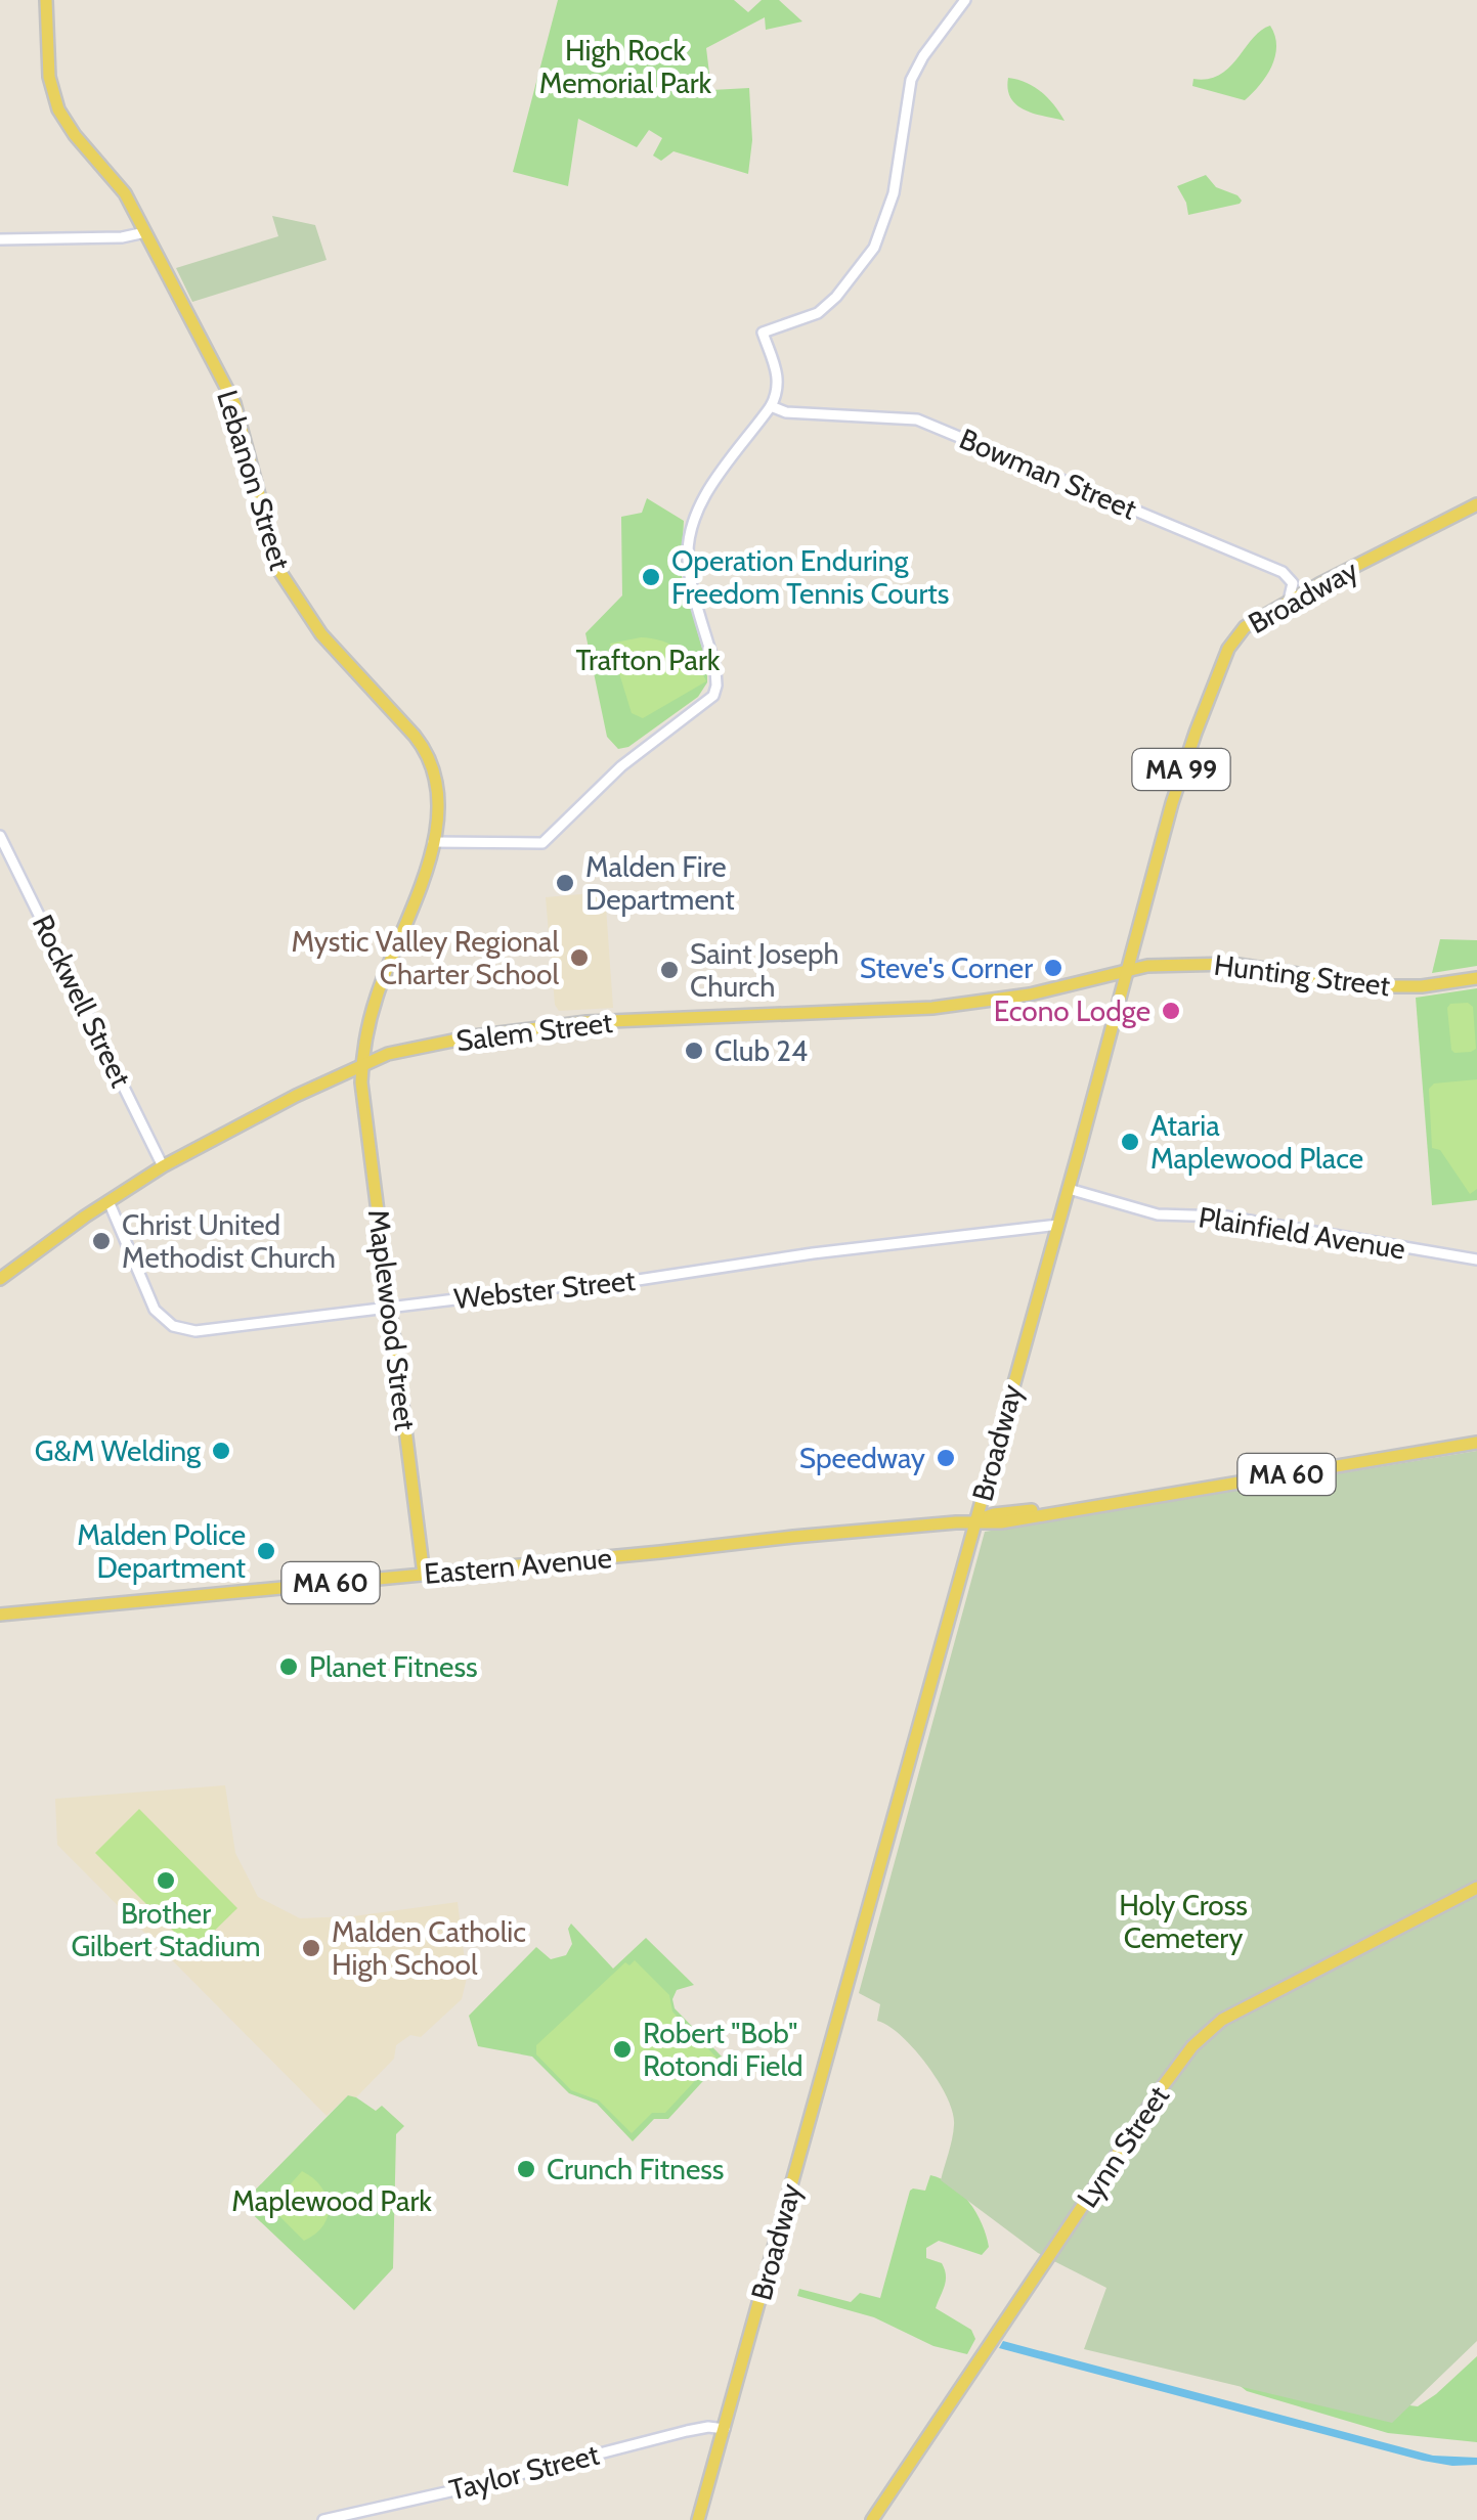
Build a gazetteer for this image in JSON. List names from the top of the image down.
{
  "streets": {
    "main road": [
      "Lebanon Street",
      "Broadway",
      "MA 99",
      "Hunting Street",
      "Salem Street",
      "Maplewood Street",
      "MA 60",
      "Eastern Avenue",
      "Lynn Street"
    ],
    "street": [
      "Bowman Street",
      "Rockwell Street",
      "Plainfield Avenue",
      "Webster Street",
      "Taylor Street"
    ]
  },
  "crossings": [
    ["Bowman Street", "Broadway"],
    ["Lebanon Street", "Salem Street"],
    ["Lebanon Street", "Maplewood Street"],
    ["Broadway", "Hunting Street"],
    ["Broadway", "Salem Street"],
    ["Broadway", "Plainfield Avenue"],
    ["Broadway", "Webster Street"],
    ["Broadway", "Eastern Avenue"],
    ["Broadway", "Taylor Street"],
    ["Hunting Street", "Salem Street"],
    ["Rockwell Street", "Salem Street"],
    ["Salem Street", "Webster Street"],
    ["Salem Street", "Maplewood Street"],
    ["Webster Street", "Maplewood Street"],
    ["Maplewood Street", "Eastern Avenue"]
  ],
  "parks": [
    "High Rock Memorial Park",
    "Trafton Park",
    "Holy Cross Cemetery",
    "Maplewood Park"
  ],
  "places": [
    "Operation Enduring Freedom Tennis Courts",
    "Malden Fire Department",
    "Mystic Valley Regional Charter School",
    "Steve's Corner",
    "Saint Joseph Church",
    "Econo Lodge",
    "Club 24",
    "Ataria Maplewood Place",
    "Christ United Methodist Church",
    "G&M Welding",
    "Speedway",
    "Malden Police Department",
    "Planet Fitness",
    "Brother Gilbert Stadium",
    "Malden Catholic High School",
    "Robert \"Bob\" Rotondi Field",
    "Crunch Fitness"
  ]
}
